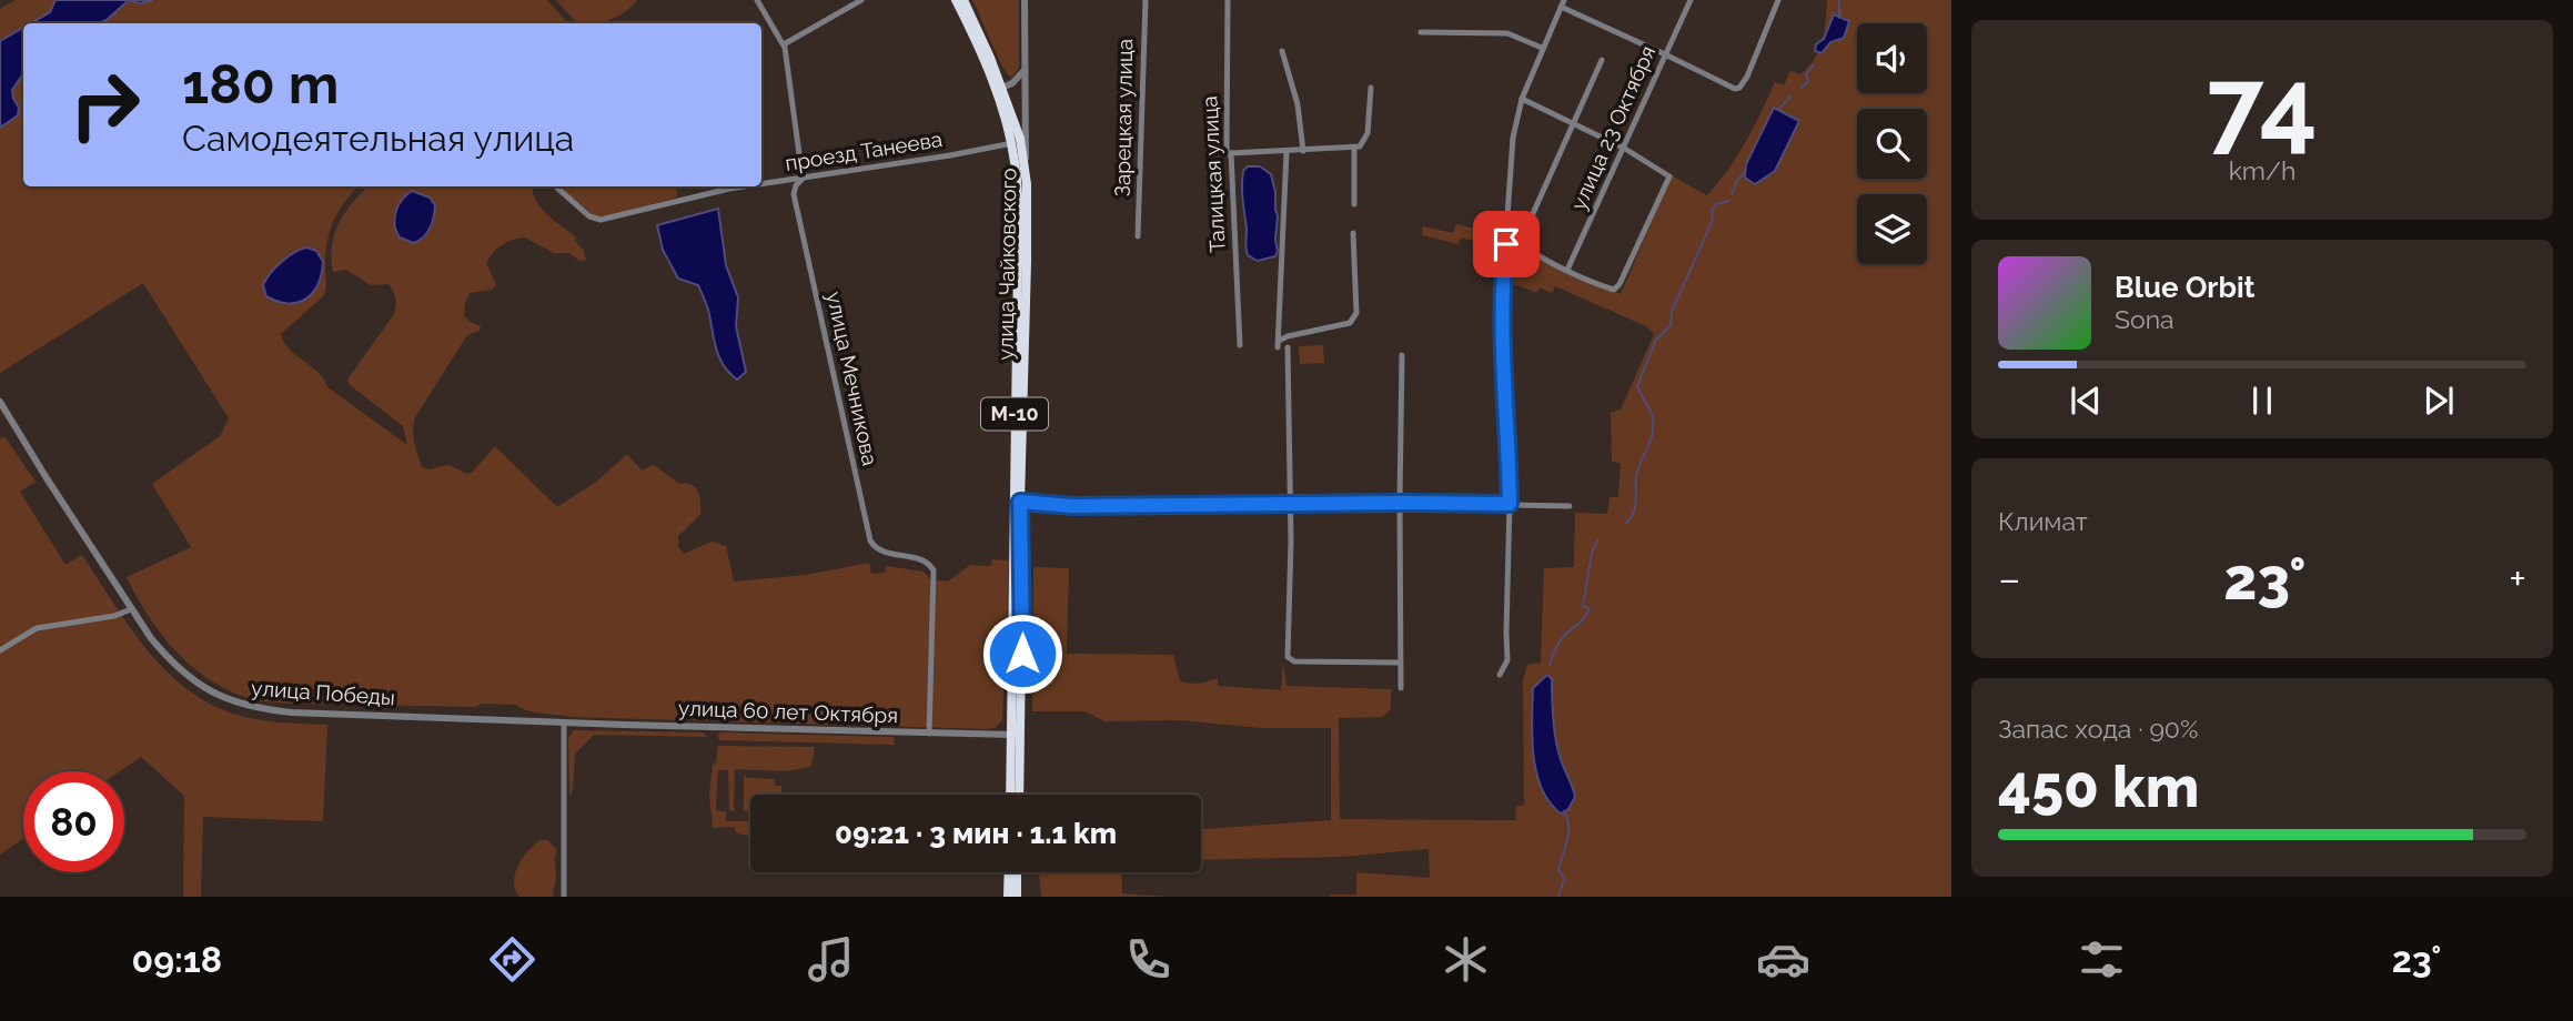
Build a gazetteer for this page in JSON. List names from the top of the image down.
{
  "streets": {
    "highway": ["улица Чайковского", "М-10"],
    "street": [
      "Зарецкая улица",
      "улица 23 Октября",
      "проезд Танеева",
      "Талицкая улица",
      "улица Мечникова",
      "улица Победы",
      "улица 60 лет Октября"
    ]
  },
  "crossings": [
    ["проезд Танеева", "улица Чайковского"],
    ["проезд Танеева", "улица Мечникова"],
    ["проезд Танеева", "М-10"],
    ["улица Чайковского", "М-10"],
    ["улица Чайковского", "улица 60 лет Октября"],
    ["улица Мечникова", "улица 60 лет Октября"],
    ["улица Победы", "улица 60 лет Октября"]
  ],
  "page": {
    "tile": [
      ["74", "km/h"],
      "Климат",
      ["Запас хода · 90%", "450 km"]
    ],
    "turn": ["180 m", "Самодеятельная улица"],
    "song": ["Blue Orbit", "Sona"],
    "heat": ["−", "23°", "+"],
    "limit": "80",
    "trip": "09:21 · 3 мин · 1.1 km",
    "tabs": ["09:18", "23°"]
  }
}
